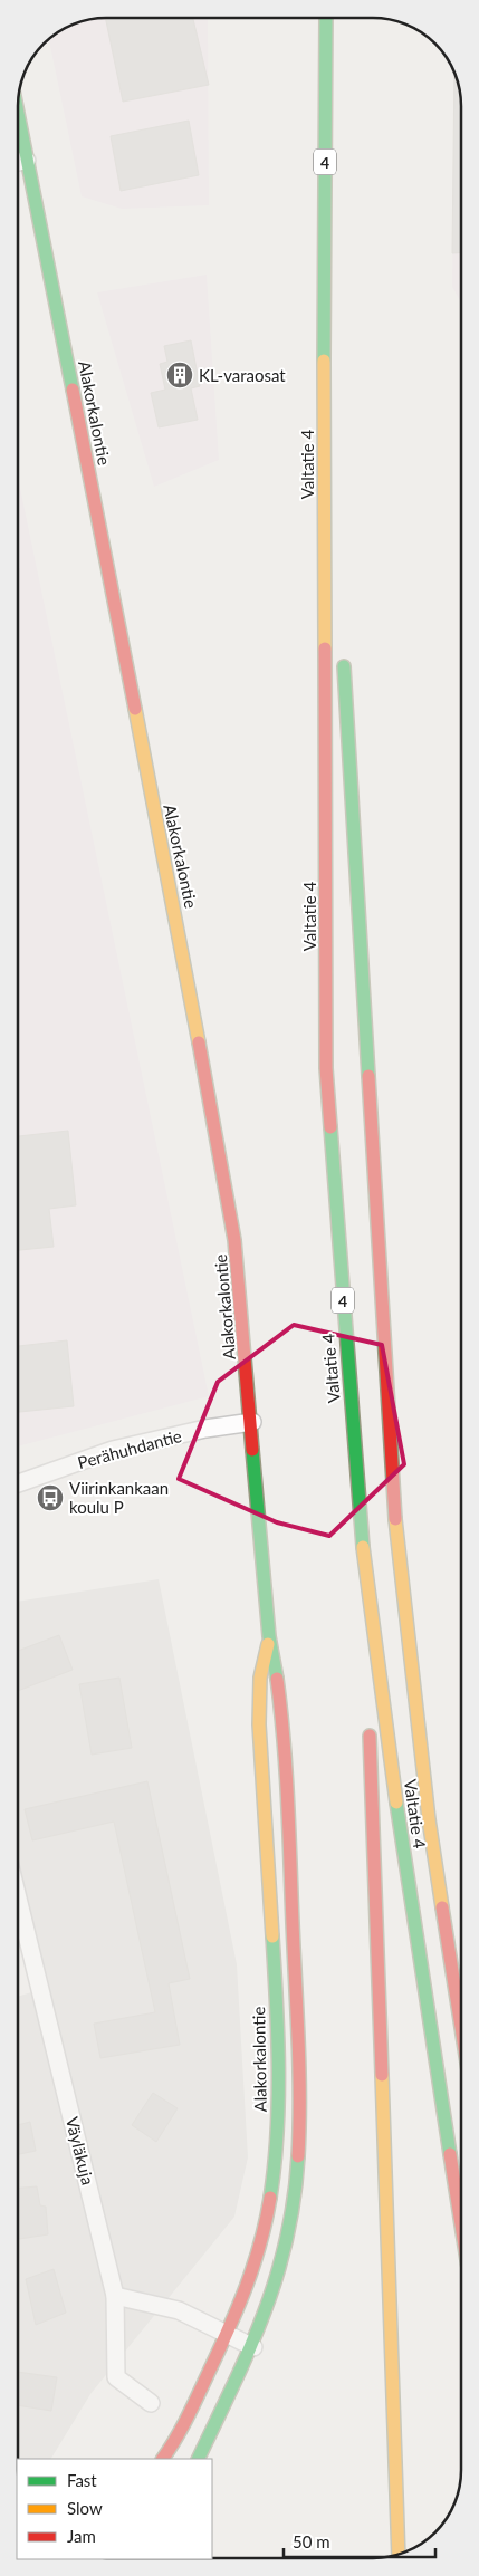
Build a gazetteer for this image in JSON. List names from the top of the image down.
{
  "streets": {
    "main road": ["4", "Alakorkalontie", "Valtatie 4"],
    "street": ["Perähuhdantie", "Väyläkuja"]
  },
  "crossings": [
    ["Alakorkalontie", "Perähuhdantie"]
  ],
  "places": {
    "building": ["KL-varaosat"],
    "bus stop": ["Viirinkankaan koulu P"]
  },
  "legend": ["Fast", "Slow", "Jam"],
  "scale_bar": "50 m"
}
